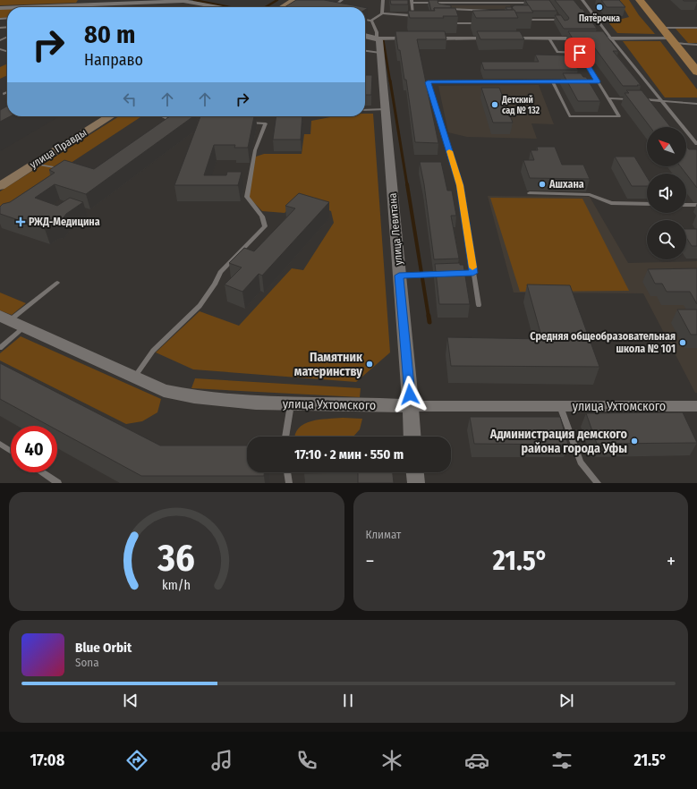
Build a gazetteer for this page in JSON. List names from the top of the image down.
{
  "streets": {
    "main road": ["улица Правды"],
    "street": ["улица Левитана", "улица Ухтомского"]
  },
  "crossings": [
    ["улица Левитана", "улица Ухтомского"]
  ],
  "places": {
    "other": [
      "Пятёрочка",
      "Детский сад № 132",
      "Ашхана",
      "Средняя общеобразовательная школа № 101",
      "Памятник материнству",
      "Администрация демского района города Уфы"
    ],
    "health": ["РЖД-Медицина"]
  },
  "north": "top left",
  "page": {
    "turn": ["80 m", "Направо"],
    "limit": "40",
    "trip": "17:10 · 2 мин · 550 m",
    "tile": "Климат",
    "heat": ["−", "21.5°", "+"],
    "song": ["Blue Orbit", "Sona"],
    "tabs": ["17:08", "21.5°"],
    "gauge": ["36", "km/h"]
  }
}
